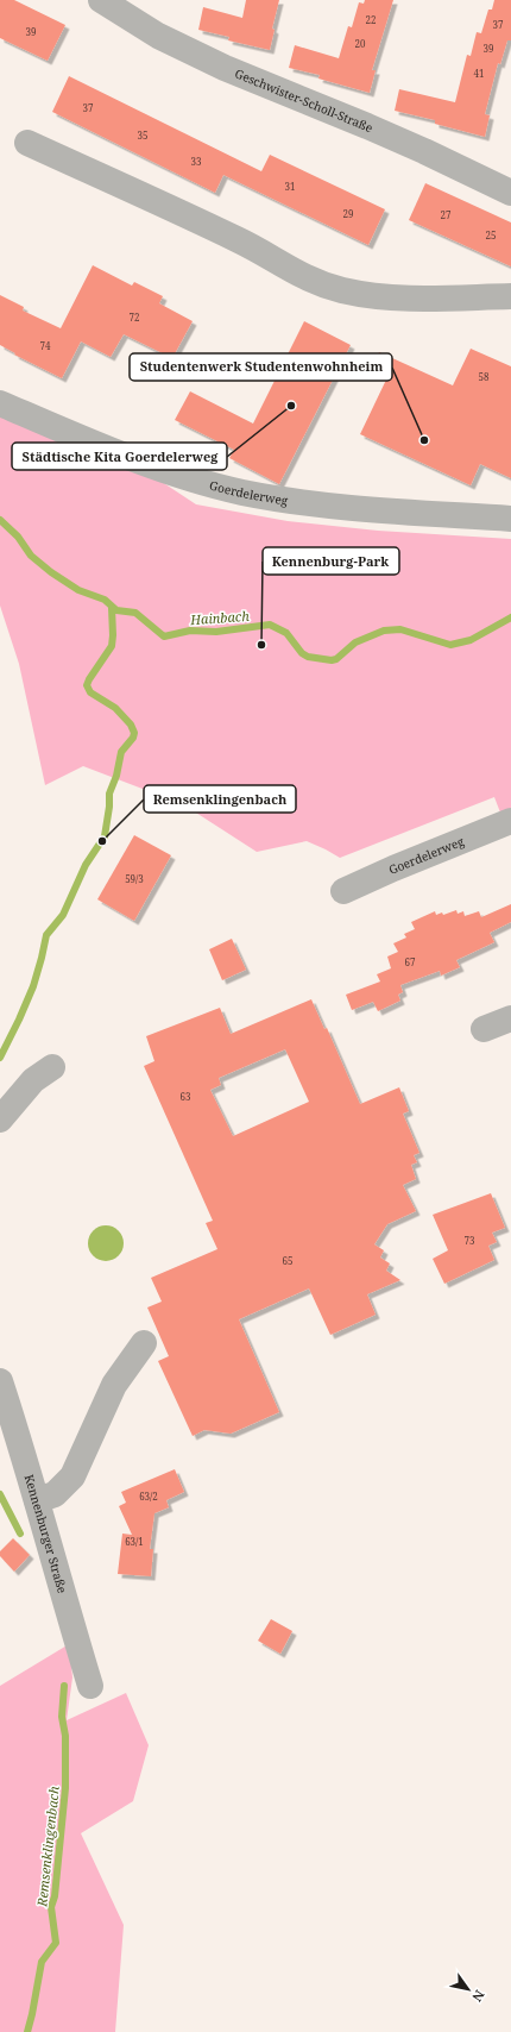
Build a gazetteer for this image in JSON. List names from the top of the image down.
{
  "streets": {
    "street": ["Geschwister-Scholl-Straße", "Goerdelerweg", "Kennenburger Straße"]
  },
  "water": ["Hainbach", "Remsenklingenbach"],
  "places": [
    "Städtische Kita Goerdelerweg",
    "Studentenwerk Studentenwohnheim",
    "Kennenburg-Park",
    "Remsenklingenbach"
  ],
  "house_numbers": [
    "22",
    "37",
    "39",
    "20",
    "39",
    "41",
    "37",
    "35",
    "33",
    "31",
    "29",
    "27",
    "25",
    "72",
    "74",
    "58",
    "59/3",
    "67",
    "63",
    "73",
    "65",
    "63/2",
    "63/1"
  ],
  "north": "bottom right"
}
